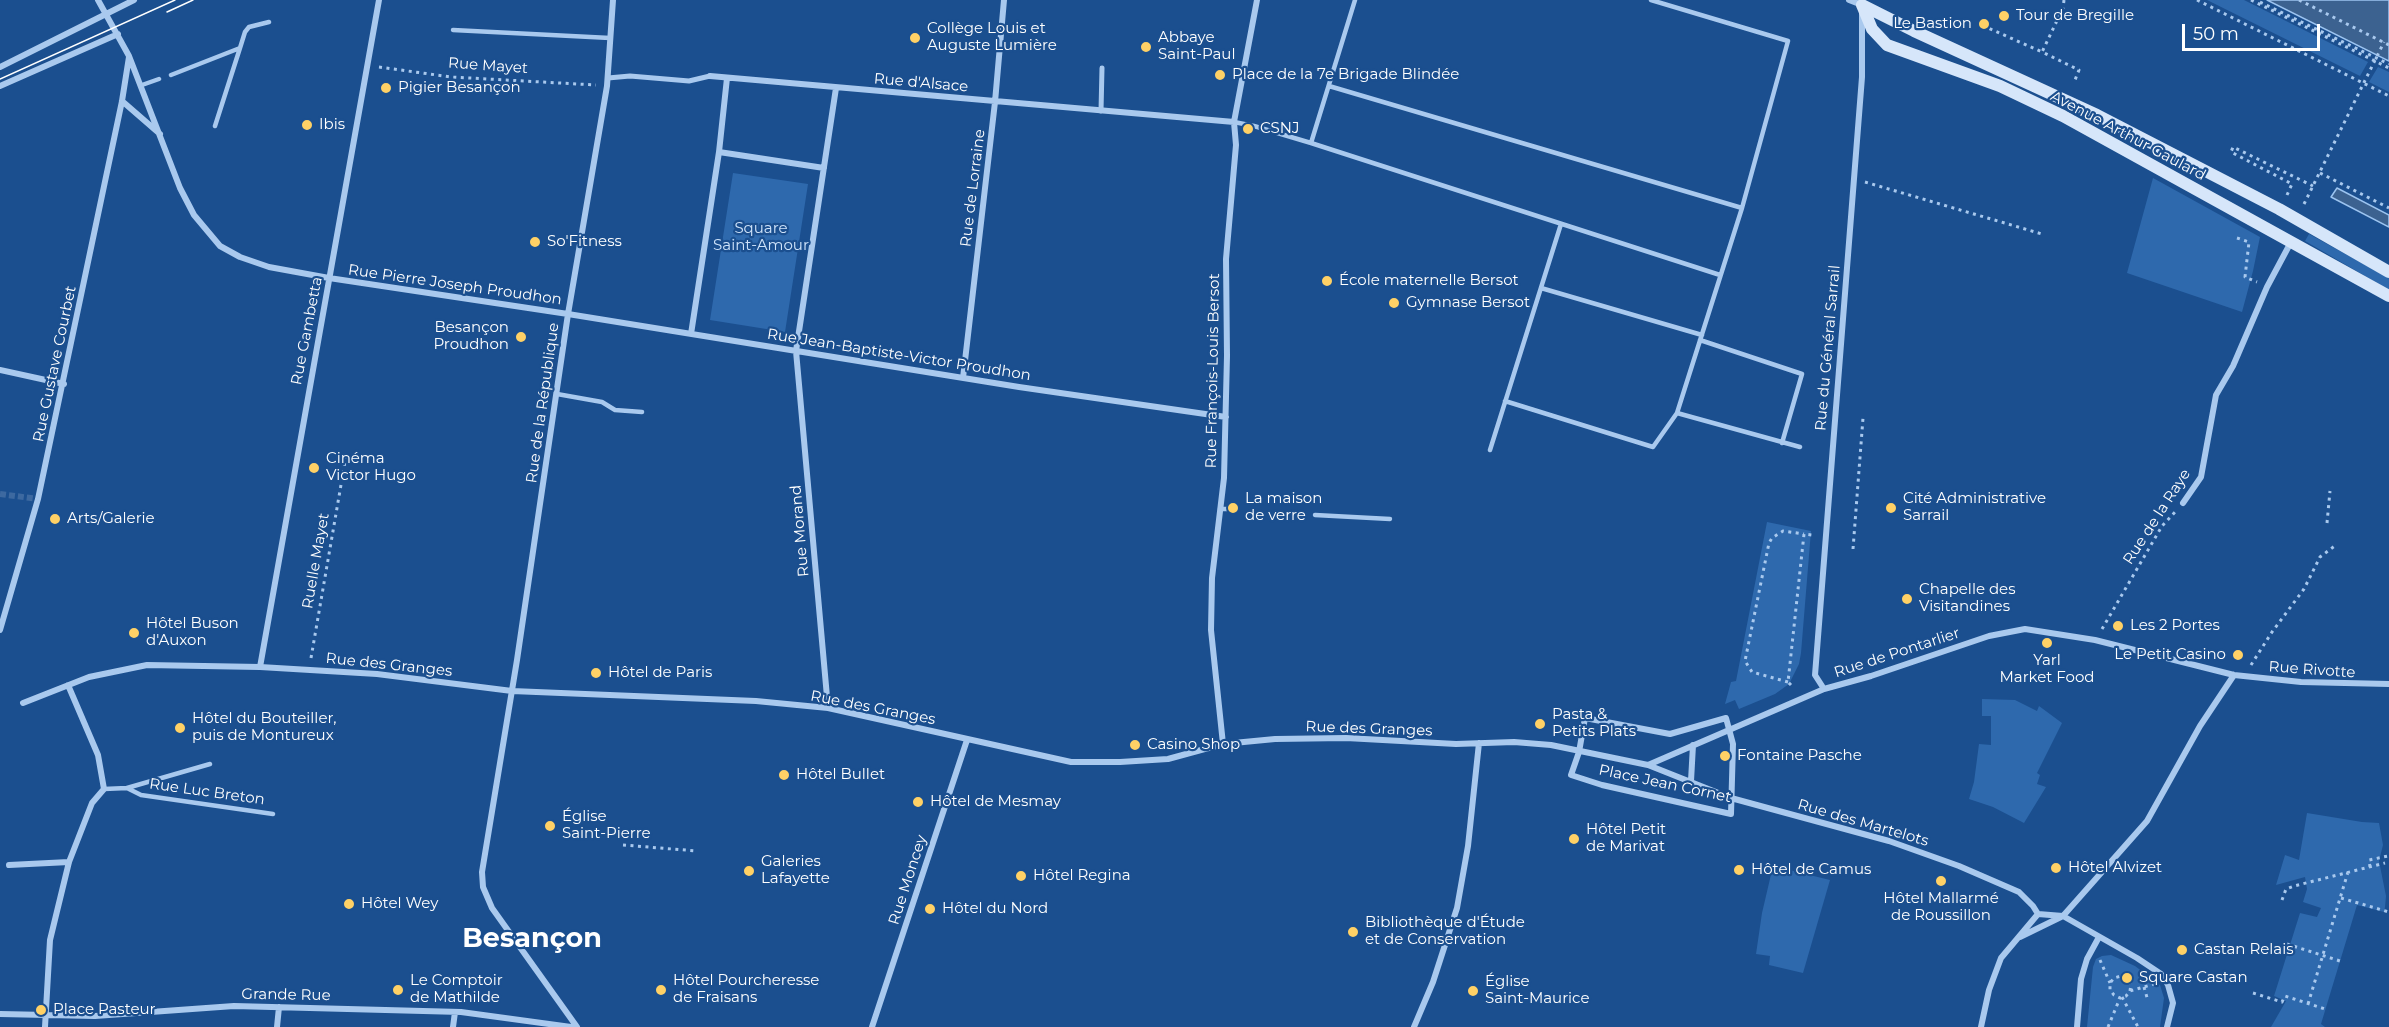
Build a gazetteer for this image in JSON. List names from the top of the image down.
{
  "streets": {
    "main road": ["Avenue Arthur Gaulard"],
    "street": [
      "Rue d'Alsace",
      "Rue de Lorraine",
      "Rue Pierre Joseph Proudhon",
      "Rue Gambetta",
      "Rue du Général Sarrail",
      "Rue Jean-Baptiste-Victor Proudhon",
      "Rue Gustave Courbet",
      "Rue François-Louis Bersot",
      "Rue de la République",
      "Rue de la Raye",
      "Rue Morand",
      "Rue de Pontarlier",
      "Rue des Granges",
      "Rue Rivotte",
      "Place Jean Cornet",
      "Rue des Martelots",
      "Rue Moncey",
      "Grande Rue"
    ],
    "lane": ["Rue Luc Breton"],
    "path": ["Rue Mayet", "Ruelle Mayet"]
  },
  "crossings": [
    ["Rue Mayet", "Rue Gambetta"],
    ["Rue Mayet", "Rue de la République"],
    ["Rue d'Alsace", "Rue de Lorraine"],
    ["Rue d'Alsace", "Rue François-Louis Bersot"],
    ["Rue d'Alsace", "Rue de la République"],
    ["Rue d'Alsace", "Rue Morand"],
    ["Avenue Arthur Gaulard", "Rue du Général Sarrail"],
    ["Avenue Arthur Gaulard", "Rue de la Raye"],
    ["Rue de Lorraine", "Rue Jean-Baptiste-Victor Proudhon"],
    ["Rue Pierre Joseph Proudhon", "Rue Gambetta"],
    ["Rue Pierre Joseph Proudhon", "Rue Jean-Baptiste-Victor Proudhon"],
    ["Rue Pierre Joseph Proudhon", "Rue Gustave Courbet"],
    ["Rue Pierre Joseph Proudhon", "Rue de la République"],
    ["Rue Gambetta", "Rue des Granges"],
    ["Rue du Général Sarrail", "Rue de Pontarlier"],
    ["Rue Jean-Baptiste-Victor Proudhon", "Rue François-Louis Bersot"],
    ["Rue Jean-Baptiste-Victor Proudhon", "Rue de la République"],
    ["Rue Jean-Baptiste-Victor Proudhon", "Rue Morand"],
    ["Rue François-Louis Bersot", "Rue des Granges"],
    ["Rue de la République", "Rue des Granges"],
    ["Rue Morand", "Rue des Granges"],
    ["Ruelle Mayet", "Rue des Granges"],
    ["Rue de Pontarlier", "Rue des Granges"],
    ["Rue de Pontarlier", "Rue Rivotte"],
    ["Rue de Pontarlier", "Place Jean Cornet"],
    ["Rue de Pontarlier", "Rue des Martelots"],
    ["Rue des Granges", "Place Jean Cornet"],
    ["Rue des Granges", "Rue des Martelots"],
    ["Rue des Granges", "Rue Moncey"],
    ["Place Jean Cornet", "Rue des Martelots"]
  ],
  "districts": ["Besançon"],
  "parks": ["Square Saint-Amour"],
  "places": [
    "Tour de Bregille",
    "Le Bastion",
    "Collège Louis et Auguste Lumière",
    "Abbaye Saint-Paul",
    "Place de la 7e Brigade Blindée",
    "Pigier Besançon",
    "Ibis",
    "CSNJ",
    "So'Fitness",
    "École maternelle Bersot",
    "Gymnase Bersot",
    "Besançon Proudhon",
    "Cinéma Victor Hugo",
    "La maison de verre",
    "Cité Administrative Sarrail",
    "Arts/Galerie",
    "Chapelle des Visitandines",
    "Les 2 Portes",
    "Hôtel Buson d'Auxon",
    "Yarl Market Food",
    "Le Petit Casino",
    "Hôtel de Paris",
    "Pasta & Petits Plats",
    "Hôtel du Bouteiller, puis de Montureux",
    "Casino Shop",
    "Fontaine Pasche",
    "Hôtel Bullet",
    "Hôtel de Mesmay",
    "Église Saint-Pierre",
    "Hôtel Petit de Marivat",
    "Hôtel Alvizet",
    "Hôtel de Camus",
    "Galeries Lafayette",
    "Hôtel Regina",
    "Hôtel Mallarmé de Roussillon",
    "Hôtel Wey",
    "Hôtel du Nord",
    "Bibliothèque d'Étude et de Conservation",
    "Castan Relais",
    "Square Castan",
    "Le Comptoir de Mathilde",
    "Hôtel Pourcheresse de Fraisans",
    "Église Saint-Maurice",
    "Place Pasteur"
  ],
  "scale_bar": "50 m"
}
